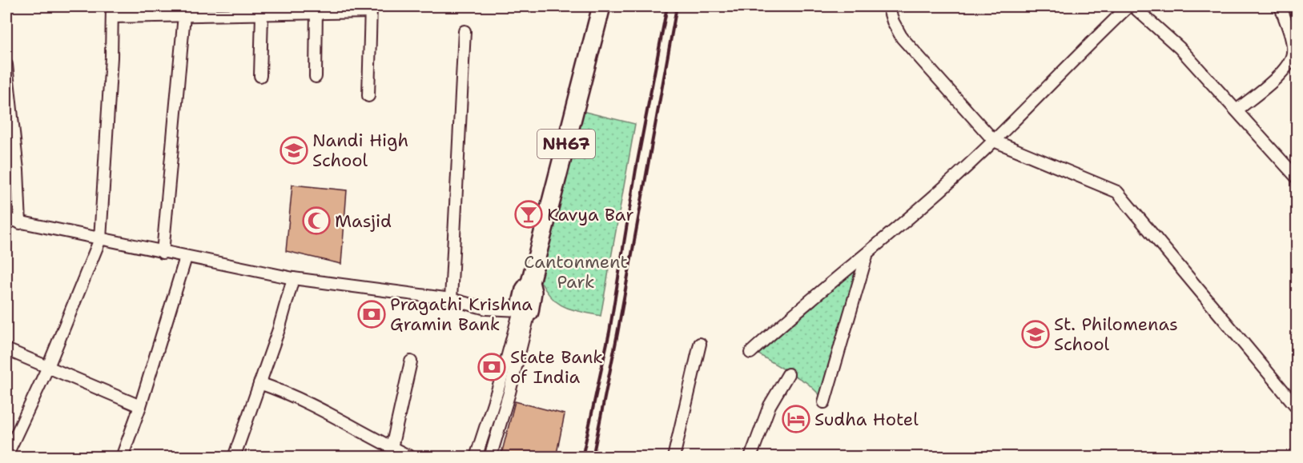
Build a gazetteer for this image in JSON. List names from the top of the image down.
{
  "streets": {
    "highway": ["NH67"]
  },
  "parks": ["Cantonment Park"],
  "places": {
    "school or university": ["Nandi High School", "St. Philomenas School"],
    "bar": ["Kavya Bar"],
    "mosque": ["Masjid"],
    "bank": ["Pragathi Krishna Gramin Bank", "State Bank of India"],
    "hotel": ["Sudha Hotel"]
  }
}
